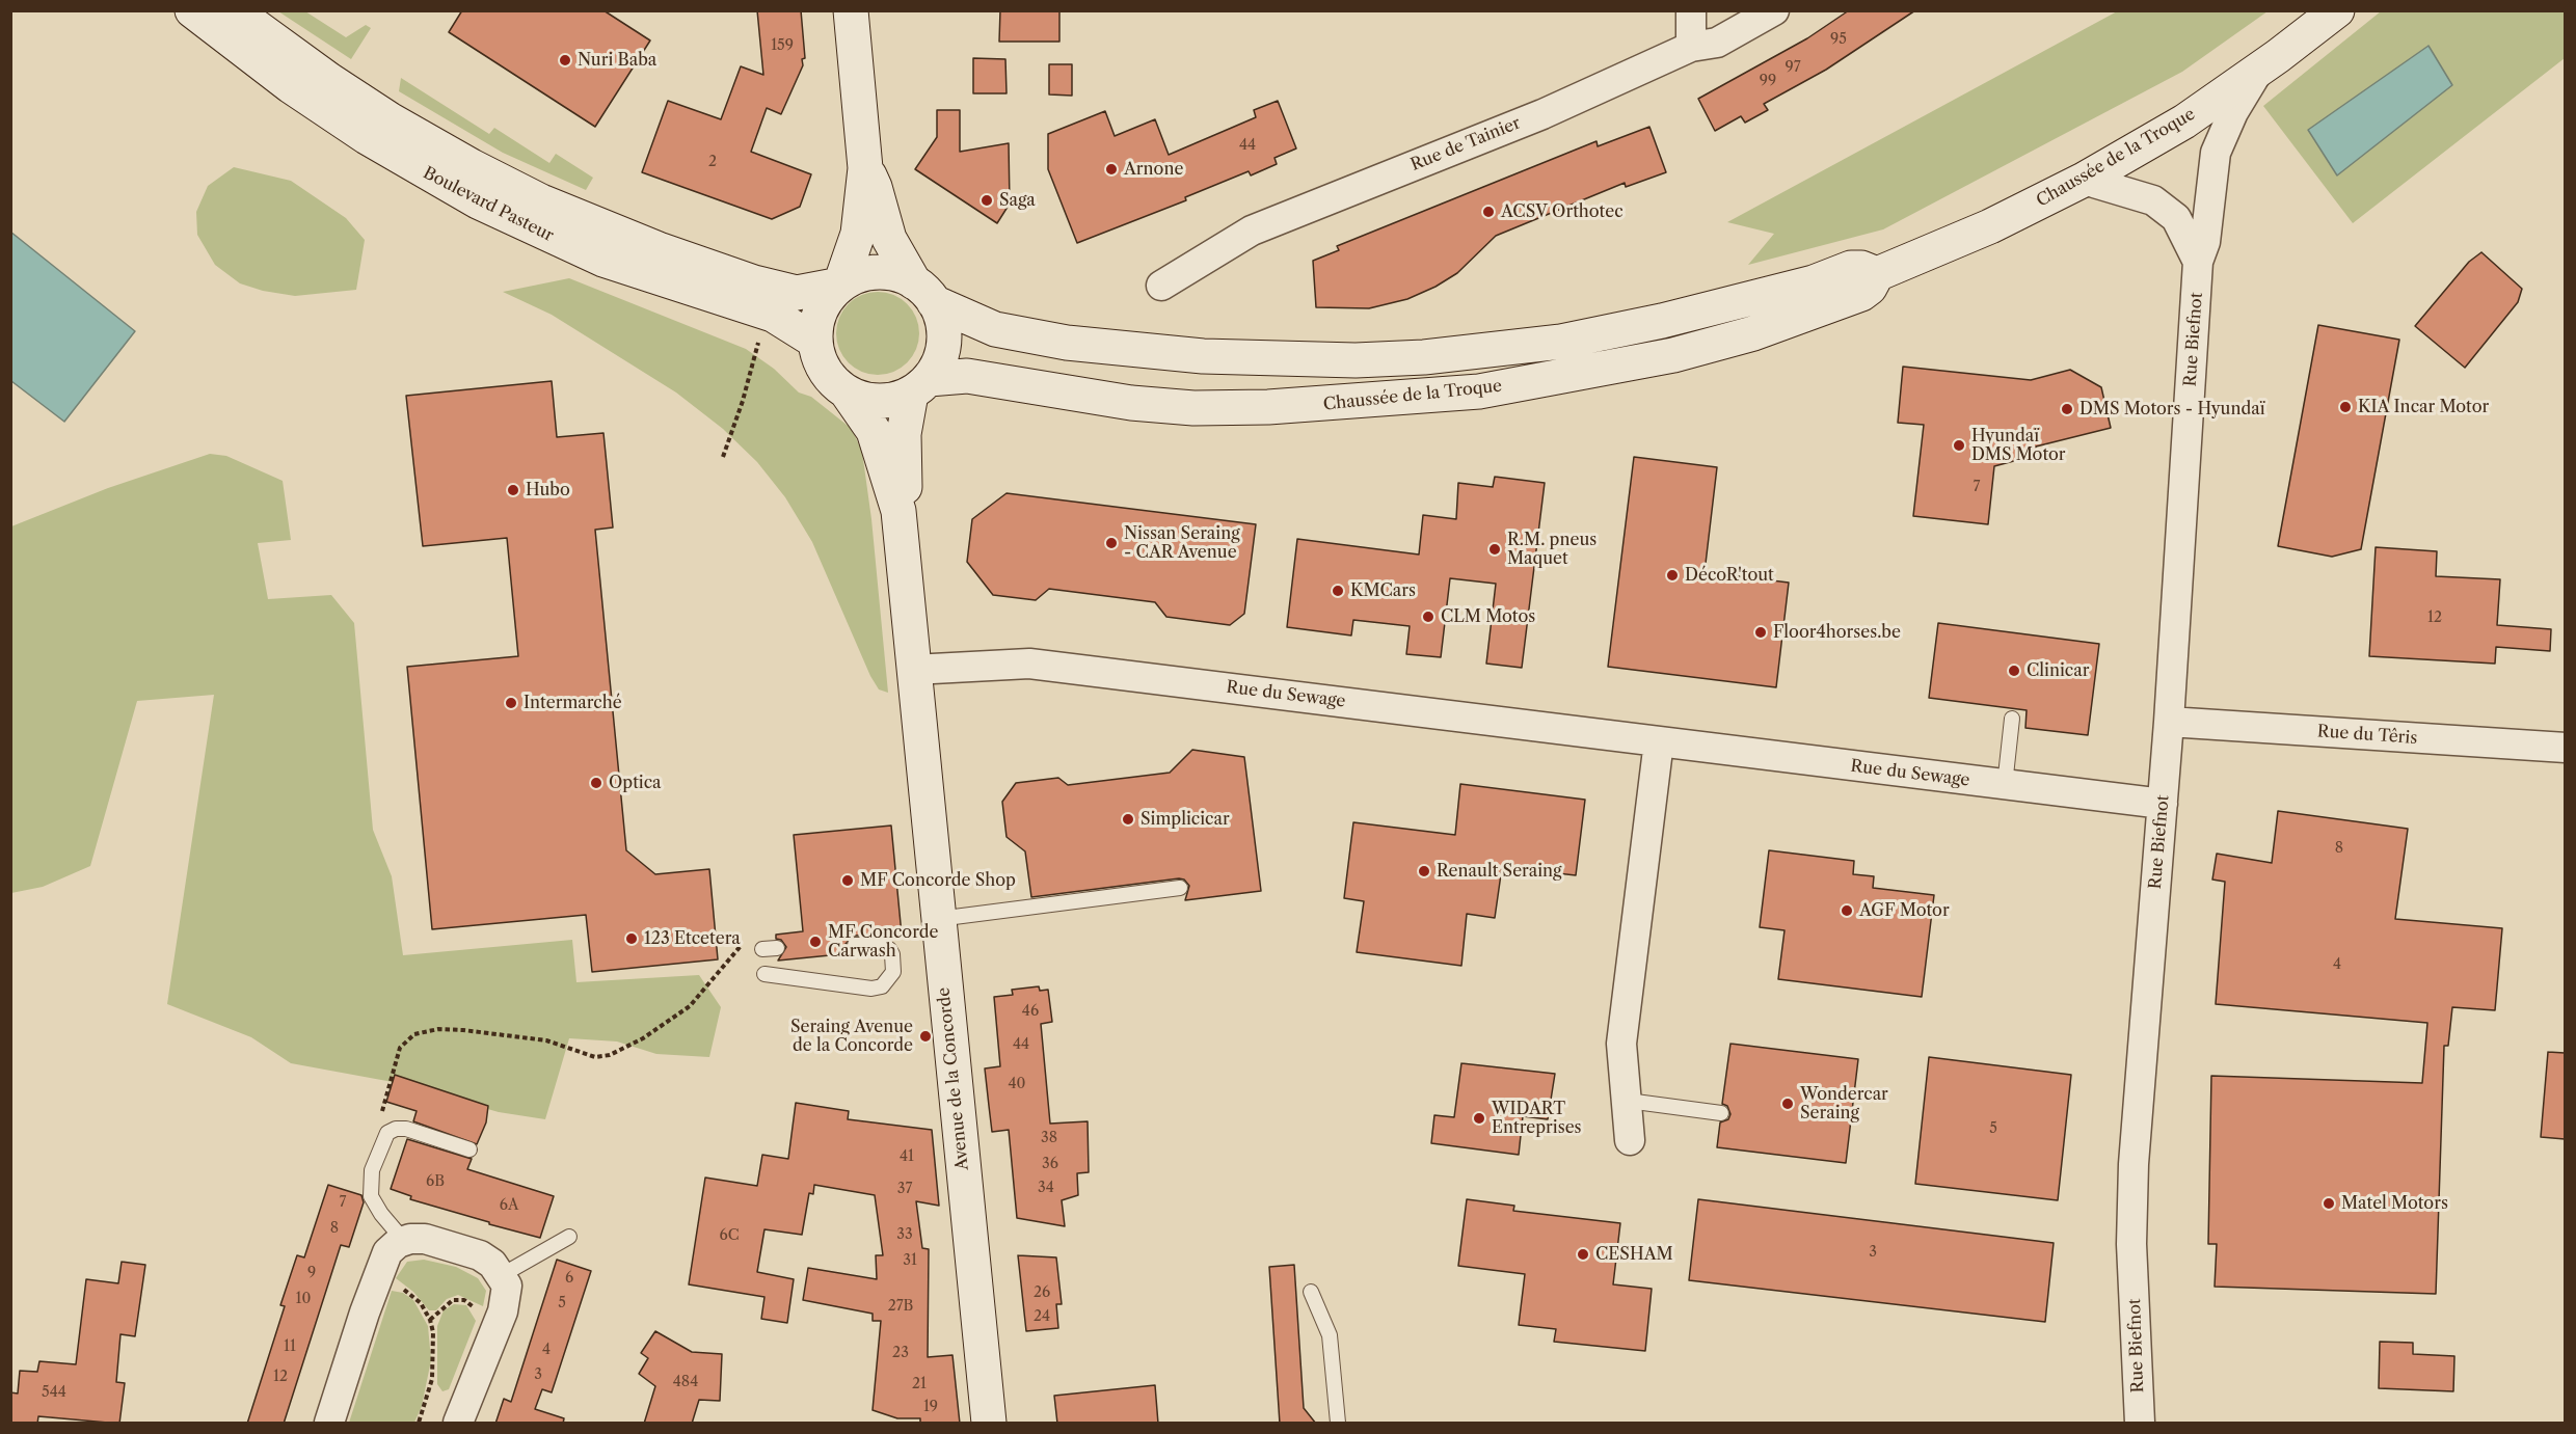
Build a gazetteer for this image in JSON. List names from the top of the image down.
{
  "streets": {
    "street": [
      "Rue de Tainier",
      "Chaussée de la Troque",
      "Boulevard Pasteur",
      "Rue Biefnot",
      "Rue du Sewage",
      "Rue du Têris",
      "Avenue de la Concorde"
    ]
  },
  "crossings": [
    ["Chaussée de la Troque", "Boulevard Pasteur"],
    ["Chaussée de la Troque", "Rue Biefnot"],
    ["Chaussée de la Troque", "Avenue de la Concorde"],
    ["Boulevard Pasteur", "Avenue de la Concorde"],
    ["Rue Biefnot", "Rue du Sewage"],
    ["Rue Biefnot", "Rue du Têris"],
    ["Rue du Sewage", "Avenue de la Concorde"]
  ],
  "places": [
    "Nuri Baba",
    "Arnone",
    "Saga",
    "ACSV Orthotec",
    "KIA Incar Motor",
    "DMS Motors - Hyundaï",
    "Hyundaï DMS Motor",
    "Hubo",
    "Nissan Seraing - CAR Avenue",
    "R.M. pneus Maquet",
    "DécoR'tout",
    "KMCars",
    "CLM Motos",
    "Floor4horses.be",
    "Clinicar",
    "Intermarché",
    "Optica",
    "Simplicicar",
    "Renault Seraing",
    "MF Concorde Shop",
    "AGF Motor",
    "123 Etcetera",
    "MF Concorde Carwash",
    "Seraing Avenue de la Concorde",
    "Wondercar Seraing",
    "WIDART Entreprises",
    "Matel Motors",
    "CESHAM"
  ],
  "house_numbers": [
    "95",
    "159",
    "97",
    "99",
    "44",
    "2",
    "7",
    "12",
    "8",
    "4",
    "46",
    "44",
    "40",
    "5",
    "38",
    "41",
    "36",
    "6B",
    "34",
    "37",
    "7",
    "6A",
    "8",
    "33",
    "6C",
    "3",
    "31",
    "9",
    "6",
    "26",
    "10",
    "5",
    "27B",
    "24",
    "11",
    "4",
    "23",
    "3",
    "12",
    "484",
    "21",
    "544",
    "19"
  ]
}
